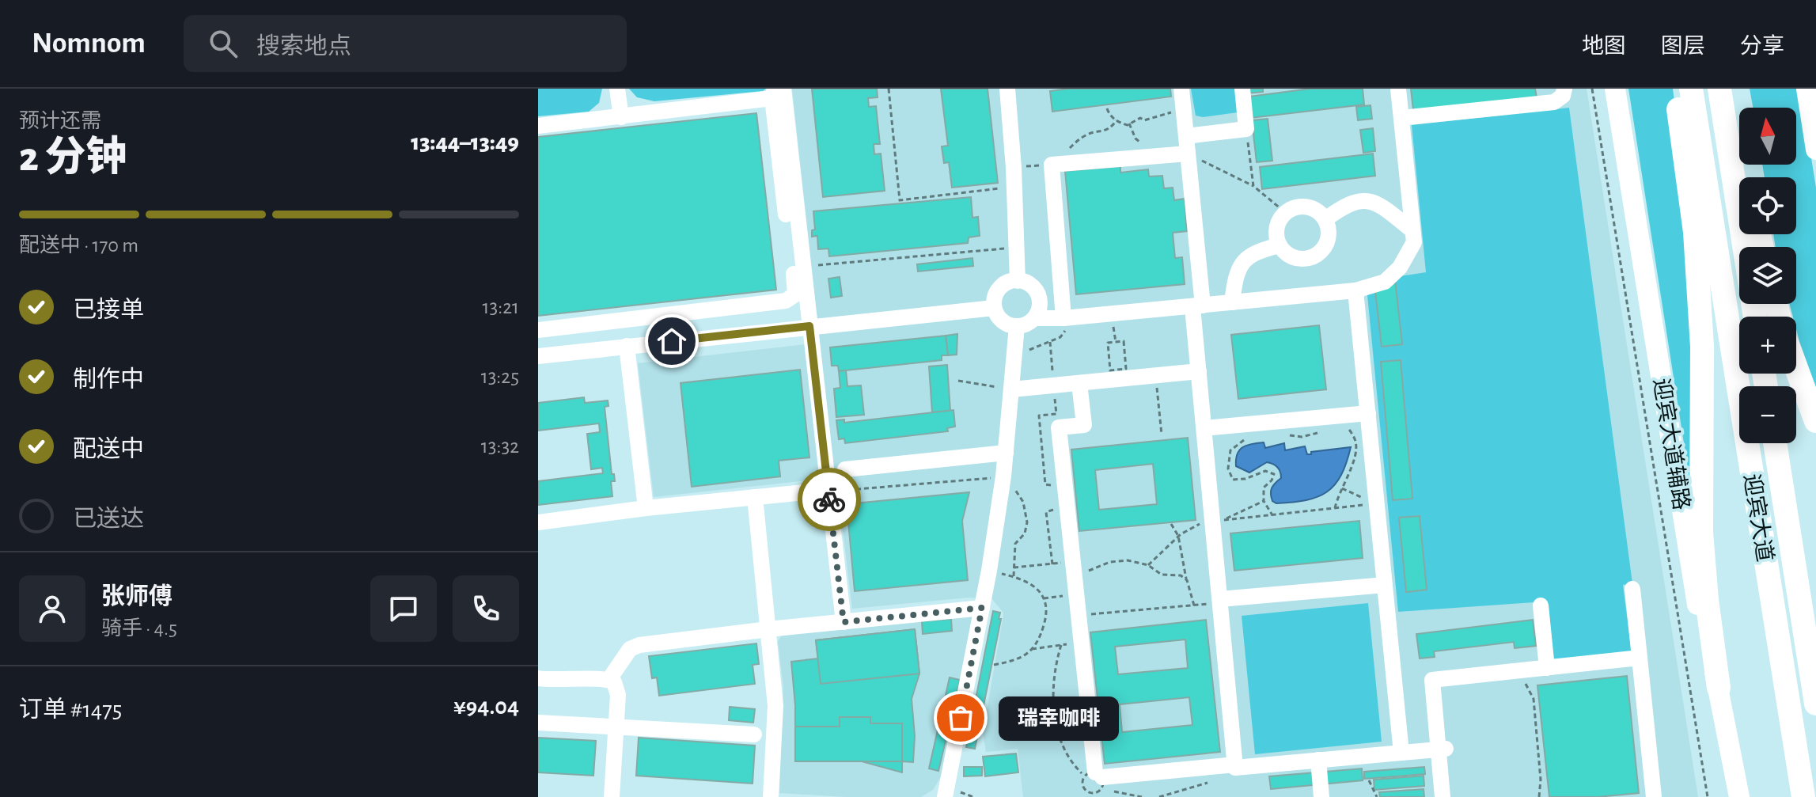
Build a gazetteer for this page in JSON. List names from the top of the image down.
{
  "streets": {
    "highway": ["迎宾大道"],
    "main road": ["迎宾大道辅路"]
  },
  "places": ["瑞幸咖啡"],
  "north": "top",
  "page": {
    "header": "Nomnom",
    "search": "搜索地点",
    "nav": ["地图", "图层", "分享"],
    "heading": ["2 分钟", "预计还需", "13:44–13:49"],
    "panel": [
      "张师傅",
      "骑手 · 4.5",
      "订单 #1475",
      "¥94.04"
    ],
    "map_buttons": ["+", "−"],
    "bar": "配送中 · 170 m",
    "list": [
      ["已接单", "13:21"],
      ["制作中", "13:25"],
      ["配送中", "13:32"],
      "已送达"
    ],
    "bubble": "瑞幸咖啡"
  }
}
